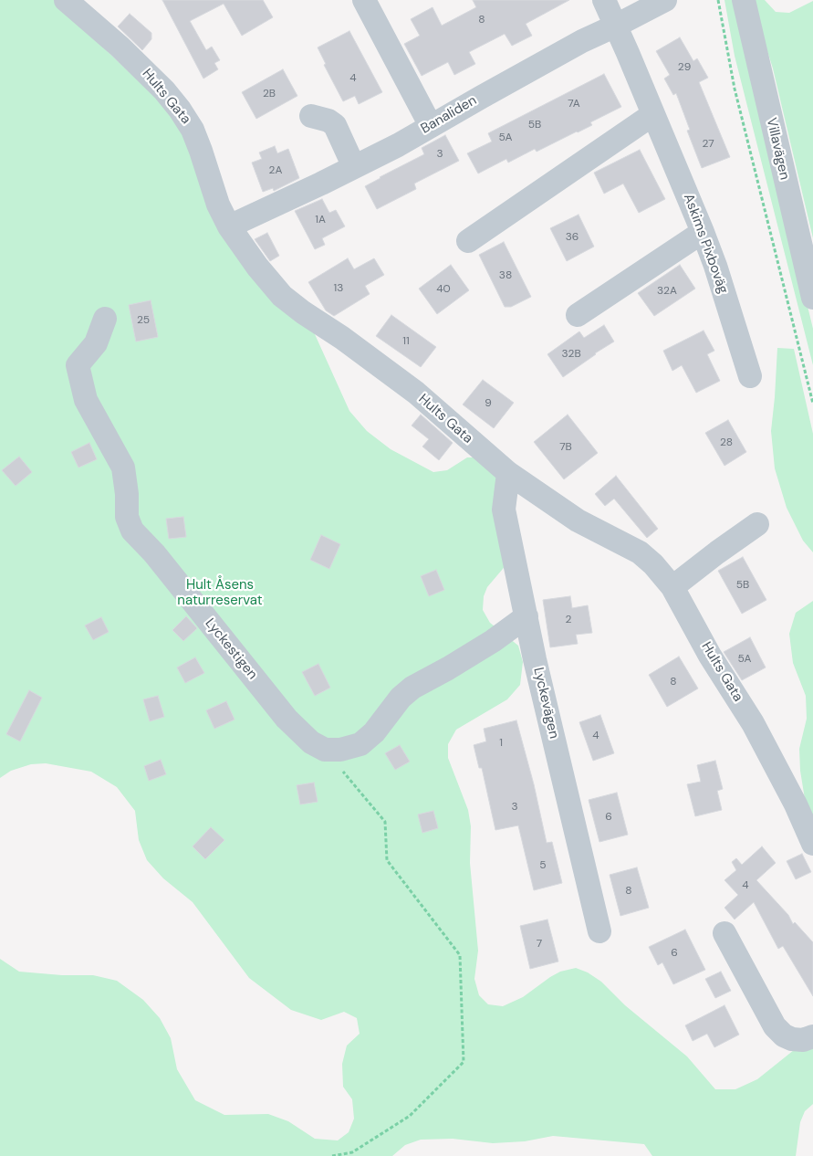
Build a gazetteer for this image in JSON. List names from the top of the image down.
{
  "streets": {
    "street": [
      "Hults Gata",
      "Banaliden",
      "Villavägen",
      "Askims Pixboväg",
      "Lyckestigen",
      "Lyckevägen"
    ]
  },
  "crossings": [
    ["Hults Gata", "Banaliden"],
    ["Hults Gata", "Lyckevägen"],
    ["Banaliden", "Askims Pixboväg"]
  ],
  "parks": ["Hult Åsens naturreservat"],
  "house_numbers": [
    "8",
    "29",
    "4",
    "2B",
    "7A",
    "5B",
    "5A",
    "27",
    "3",
    "2A",
    "1A",
    "36",
    "38",
    "13",
    "40",
    "32A",
    "25",
    "11",
    "32B",
    "9",
    "28",
    "7B",
    "5B",
    "2",
    "5A",
    "8",
    "4",
    "1",
    "3",
    "6",
    "5",
    "4",
    "8",
    "7",
    "6"
  ]
}
